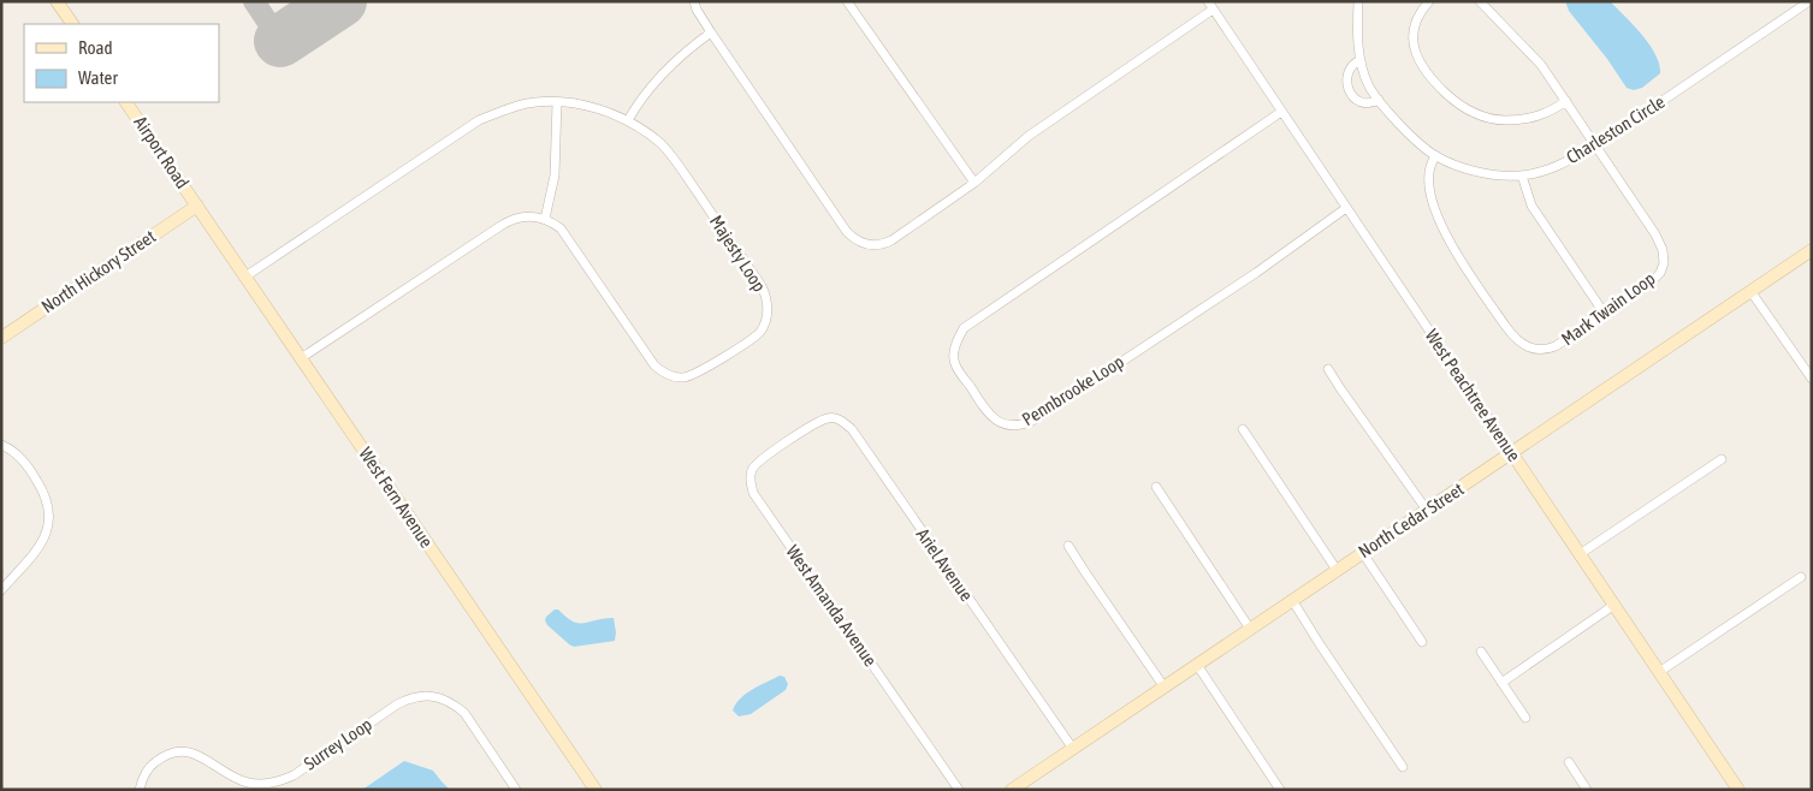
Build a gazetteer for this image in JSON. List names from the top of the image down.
{
  "streets": {
    "street": [
      "Charleston Circle",
      "Airport Road",
      "Majesty Loop",
      "North Hickory Street",
      "Mark Twain Loop",
      "Pennbrooke Loop",
      "West Peachtree Avenue",
      "West Fern Avenue",
      "North Cedar Street",
      "Ariel Avenue",
      "West Amanda Avenue",
      "Surrey Loop"
    ]
  },
  "crossings": [
    ["Charleston Circle", "Mark Twain Loop"],
    ["Airport Road", "North Hickory Street"],
    ["Airport Road", "West Fern Avenue"],
    ["Majesty Loop", "West Fern Avenue"],
    ["North Hickory Street", "West Fern Avenue"],
    ["Pennbrooke Loop", "West Peachtree Avenue"],
    ["West Peachtree Avenue", "North Cedar Street"],
    ["North Cedar Street", "Ariel Avenue"],
    ["Ariel Avenue", "West Amanda Avenue"]
  ],
  "legend": ["Road", "Water"]
}
